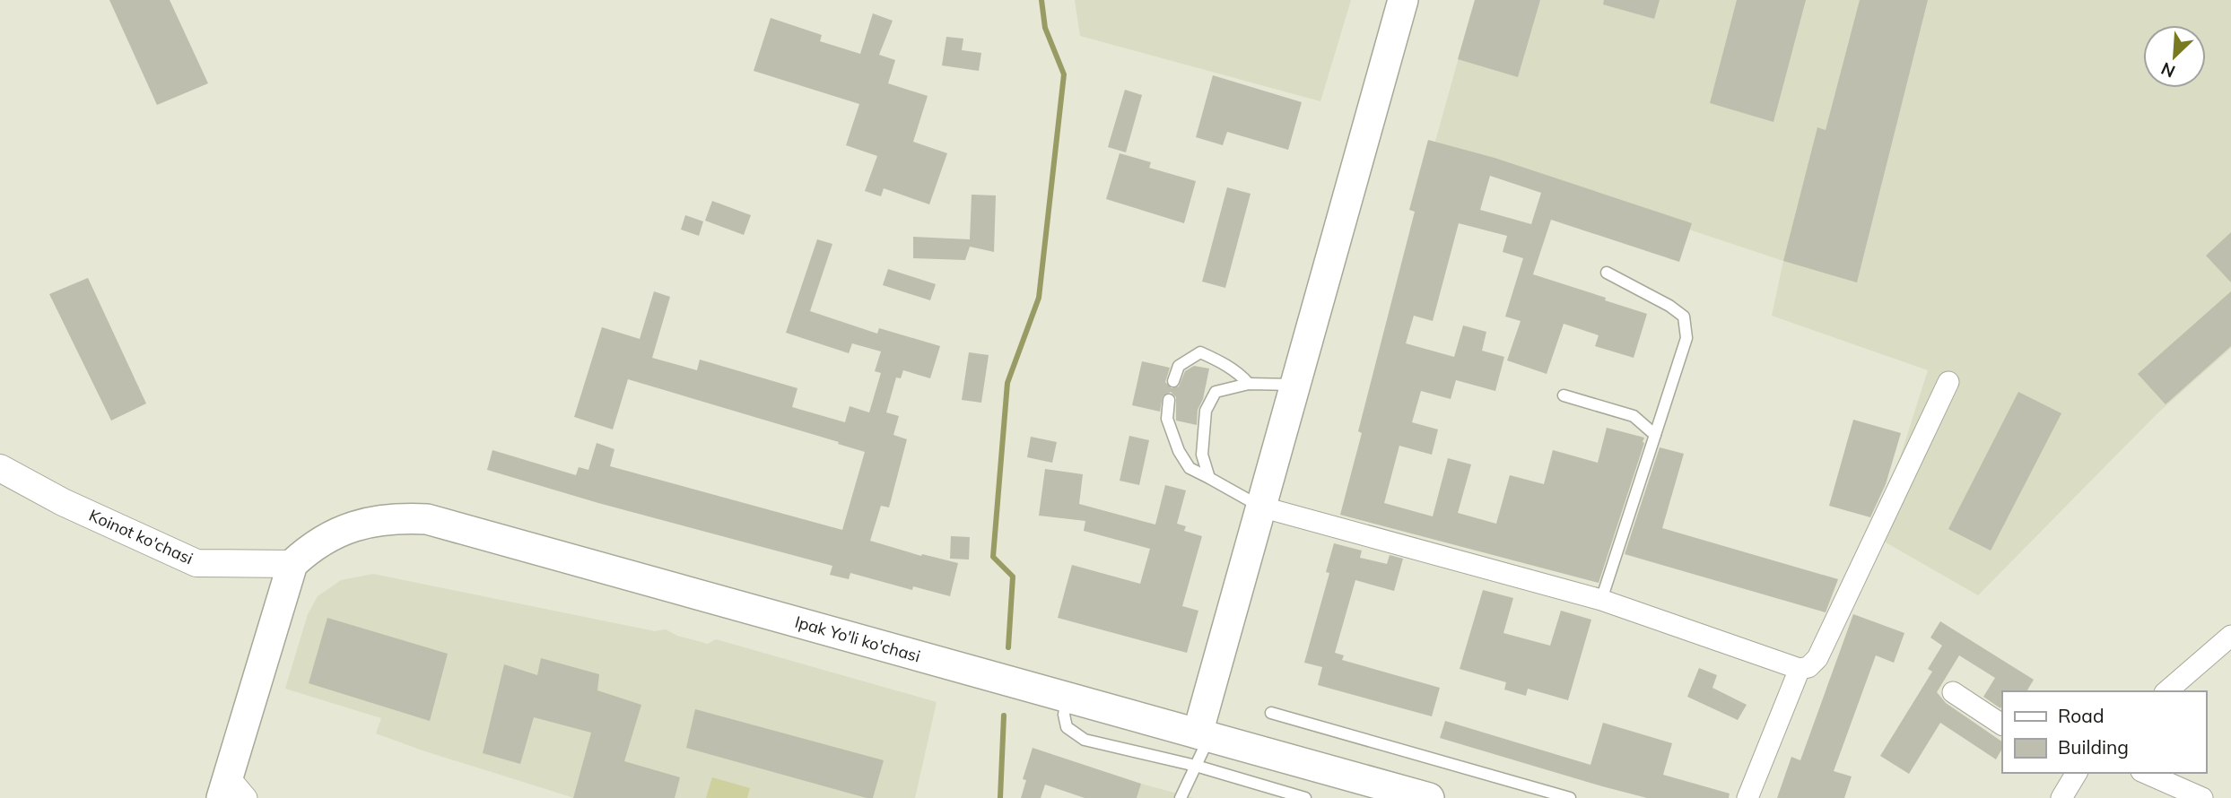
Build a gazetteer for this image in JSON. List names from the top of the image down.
{
  "streets": {
    "main road": ["Ipak Yo'li ko'chasi"],
    "street": ["Koinot ko'chasi"]
  },
  "crossings": [
    ["Koinot ko'chasi", "Ipak Yo'li ko'chasi"]
  ],
  "legend": ["Road", "Building"],
  "north": "bottom left"
}
